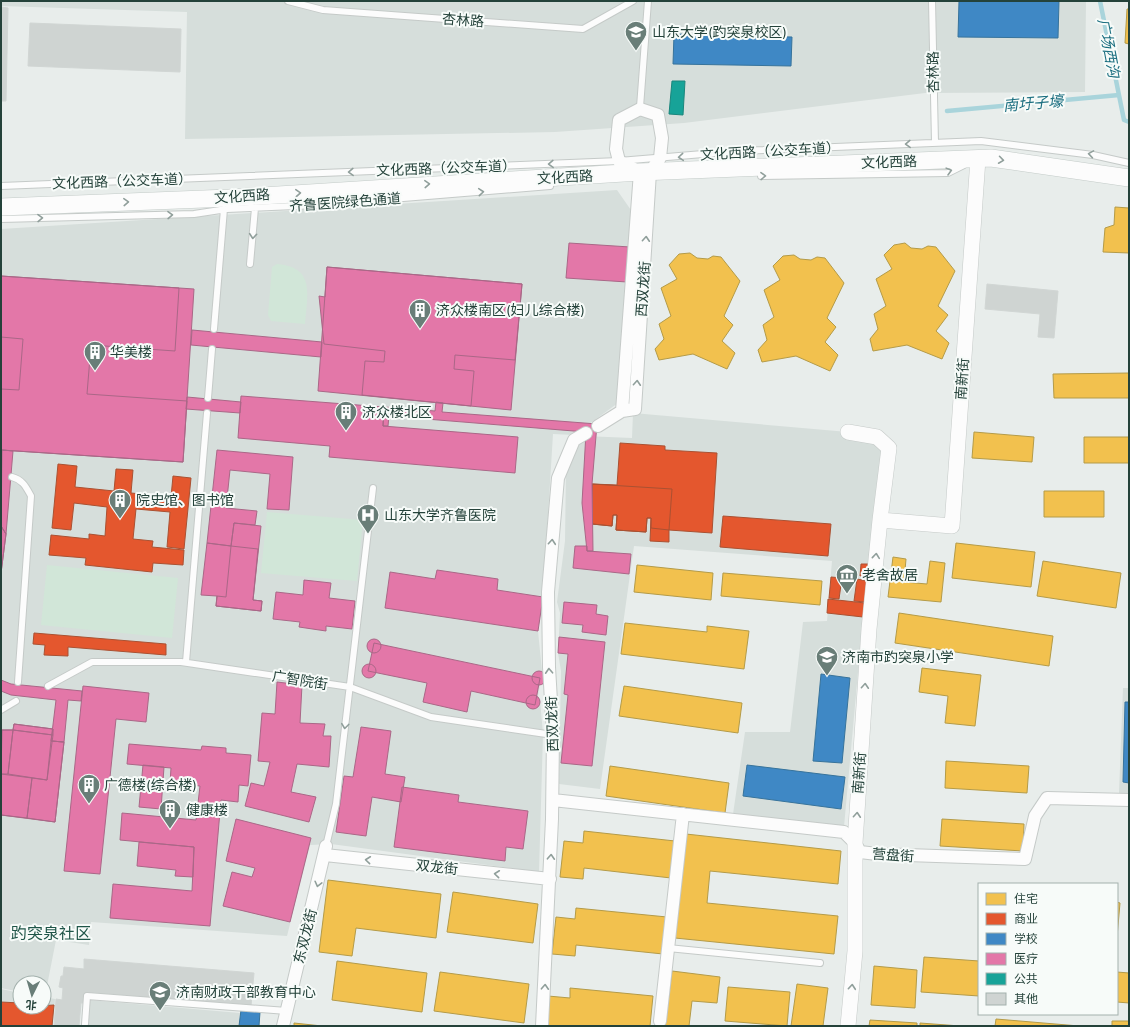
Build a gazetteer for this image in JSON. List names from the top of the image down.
{
  "streets": {
    "main road": ["文化西路"],
    "street": [
      "西双龙街",
      "南新街",
      "营盘街",
      "双龙街",
      "东双龙街"
    ],
    "lane": [
      "杏林路",
      "文化西路（公交车道）",
      "齐鲁医院绿色通道",
      "广智院街"
    ]
  },
  "crossings": [
    ["杏林路", "文化西路（公交车道）"],
    ["文化西路", "西双龙街"],
    ["文化西路", "南新街"],
    ["西双龙街", "广智院街"],
    ["西双龙街", "营盘街"],
    ["西双龙街", "双龙街"],
    ["南新街", "营盘街"],
    ["双龙街", "东双龙街"]
  ],
  "one_way": [
    "文化西路（公交车道）",
    "文化西路",
    "齐鲁医院绿色通道",
    "西双龙街",
    "南新街",
    "双龙街",
    "东双龙街"
  ],
  "districts": ["趵突泉社区"],
  "water": ["广场西沟", "南圩子壕"],
  "places": {
    "school or university": ["山东大学(趵突泉校区)", "济南市趵突泉小学", "济南财政干部教育中心"],
    "building": [
      "济众楼南区(妇儿综合楼)",
      "华美楼",
      "济众楼北区",
      "院史馆、图书馆",
      "广德楼(综合楼)",
      "健康楼"
    ],
    "hospital": ["山东大学齐鲁医院"],
    "museum": ["老舍故居"]
  },
  "legend": [
    "住宅",
    "商业",
    "学校",
    "医疗",
    "公共",
    "其他"
  ],
  "north": "bottom"
}
